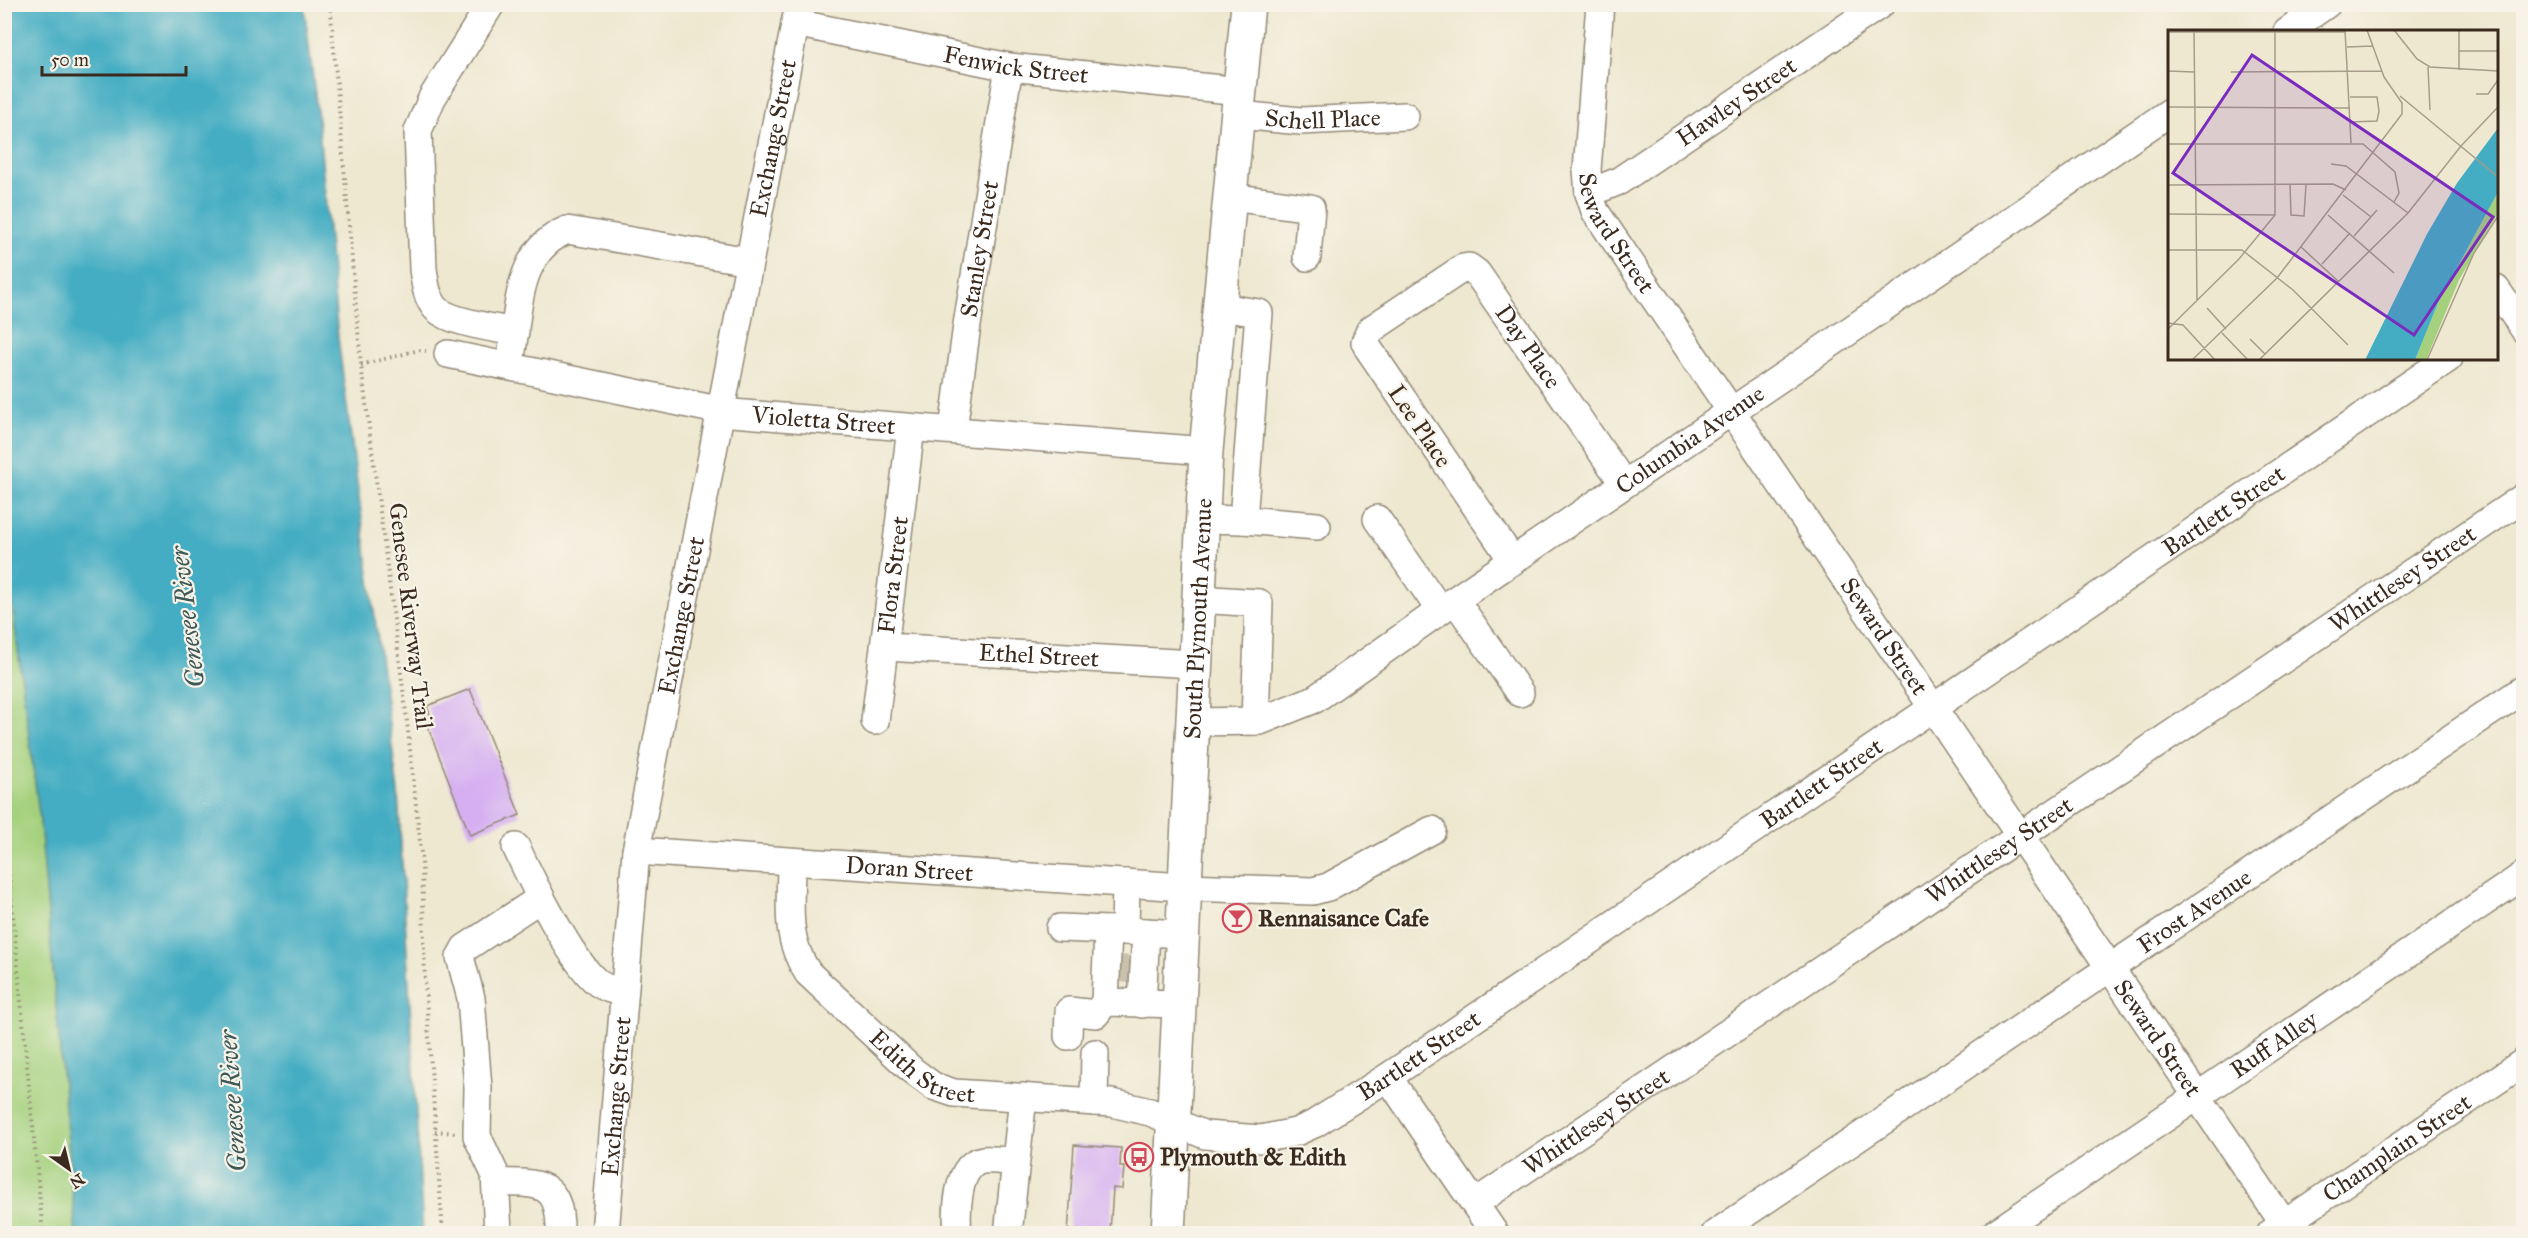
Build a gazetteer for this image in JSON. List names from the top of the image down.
{
  "streets": {
    "main road": ["South Plymouth Avenue"],
    "street": [
      "Fenwick Street",
      "Hawley Street",
      "Schell Place",
      "Exchange Street",
      "Seward Street",
      "Stanley Street",
      "Day Place",
      "Violetta Street",
      "Lee Place",
      "Columbia Avenue",
      "Bartlett Street",
      "Flora Street",
      "Whittlesey Street",
      "Ethel Street",
      "Doran Street",
      "Frost Avenue",
      "Ruff Alley",
      "Edith Street",
      "Champlain Street"
    ],
    "path": ["Genesee Riverway Trail"]
  },
  "crossings": [
    ["Fenwick Street", "Schell Place"],
    ["Fenwick Street", "Exchange Street"],
    ["Fenwick Street", "Stanley Street"],
    ["Fenwick Street", "South Plymouth Avenue"],
    ["Hawley Street", "Seward Street"],
    ["Schell Place", "South Plymouth Avenue"],
    ["Exchange Street", "Violetta Street"],
    ["Exchange Street", "Doran Street"],
    ["Seward Street", "Columbia Avenue"],
    ["Seward Street", "Bartlett Street"],
    ["Seward Street", "Whittlesey Street"],
    ["Seward Street", "Frost Avenue"],
    ["Seward Street", "Ruff Alley"],
    ["Seward Street", "Champlain Street"],
    ["Stanley Street", "Violetta Street"],
    ["Day Place", "Lee Place"],
    ["Day Place", "Columbia Avenue"],
    ["Violetta Street", "Flora Street"],
    ["Violetta Street", "South Plymouth Avenue"],
    ["Lee Place", "Columbia Avenue"],
    ["Columbia Avenue", "South Plymouth Avenue"],
    ["Bartlett Street", "South Plymouth Avenue"],
    ["Bartlett Street", "Edith Street"],
    ["Flora Street", "Ethel Street"],
    ["South Plymouth Avenue", "Ethel Street"],
    ["South Plymouth Avenue", "Doran Street"],
    ["South Plymouth Avenue", "Edith Street"],
    ["Doran Street", "Edith Street"]
  ],
  "water": ["Genesee River"],
  "places": {
    "bar": ["Rennaisance Cafe"],
    "bus stop": ["Plymouth & Edith"]
  },
  "scale_bar": "50 m",
  "north": "bottom right"
}
